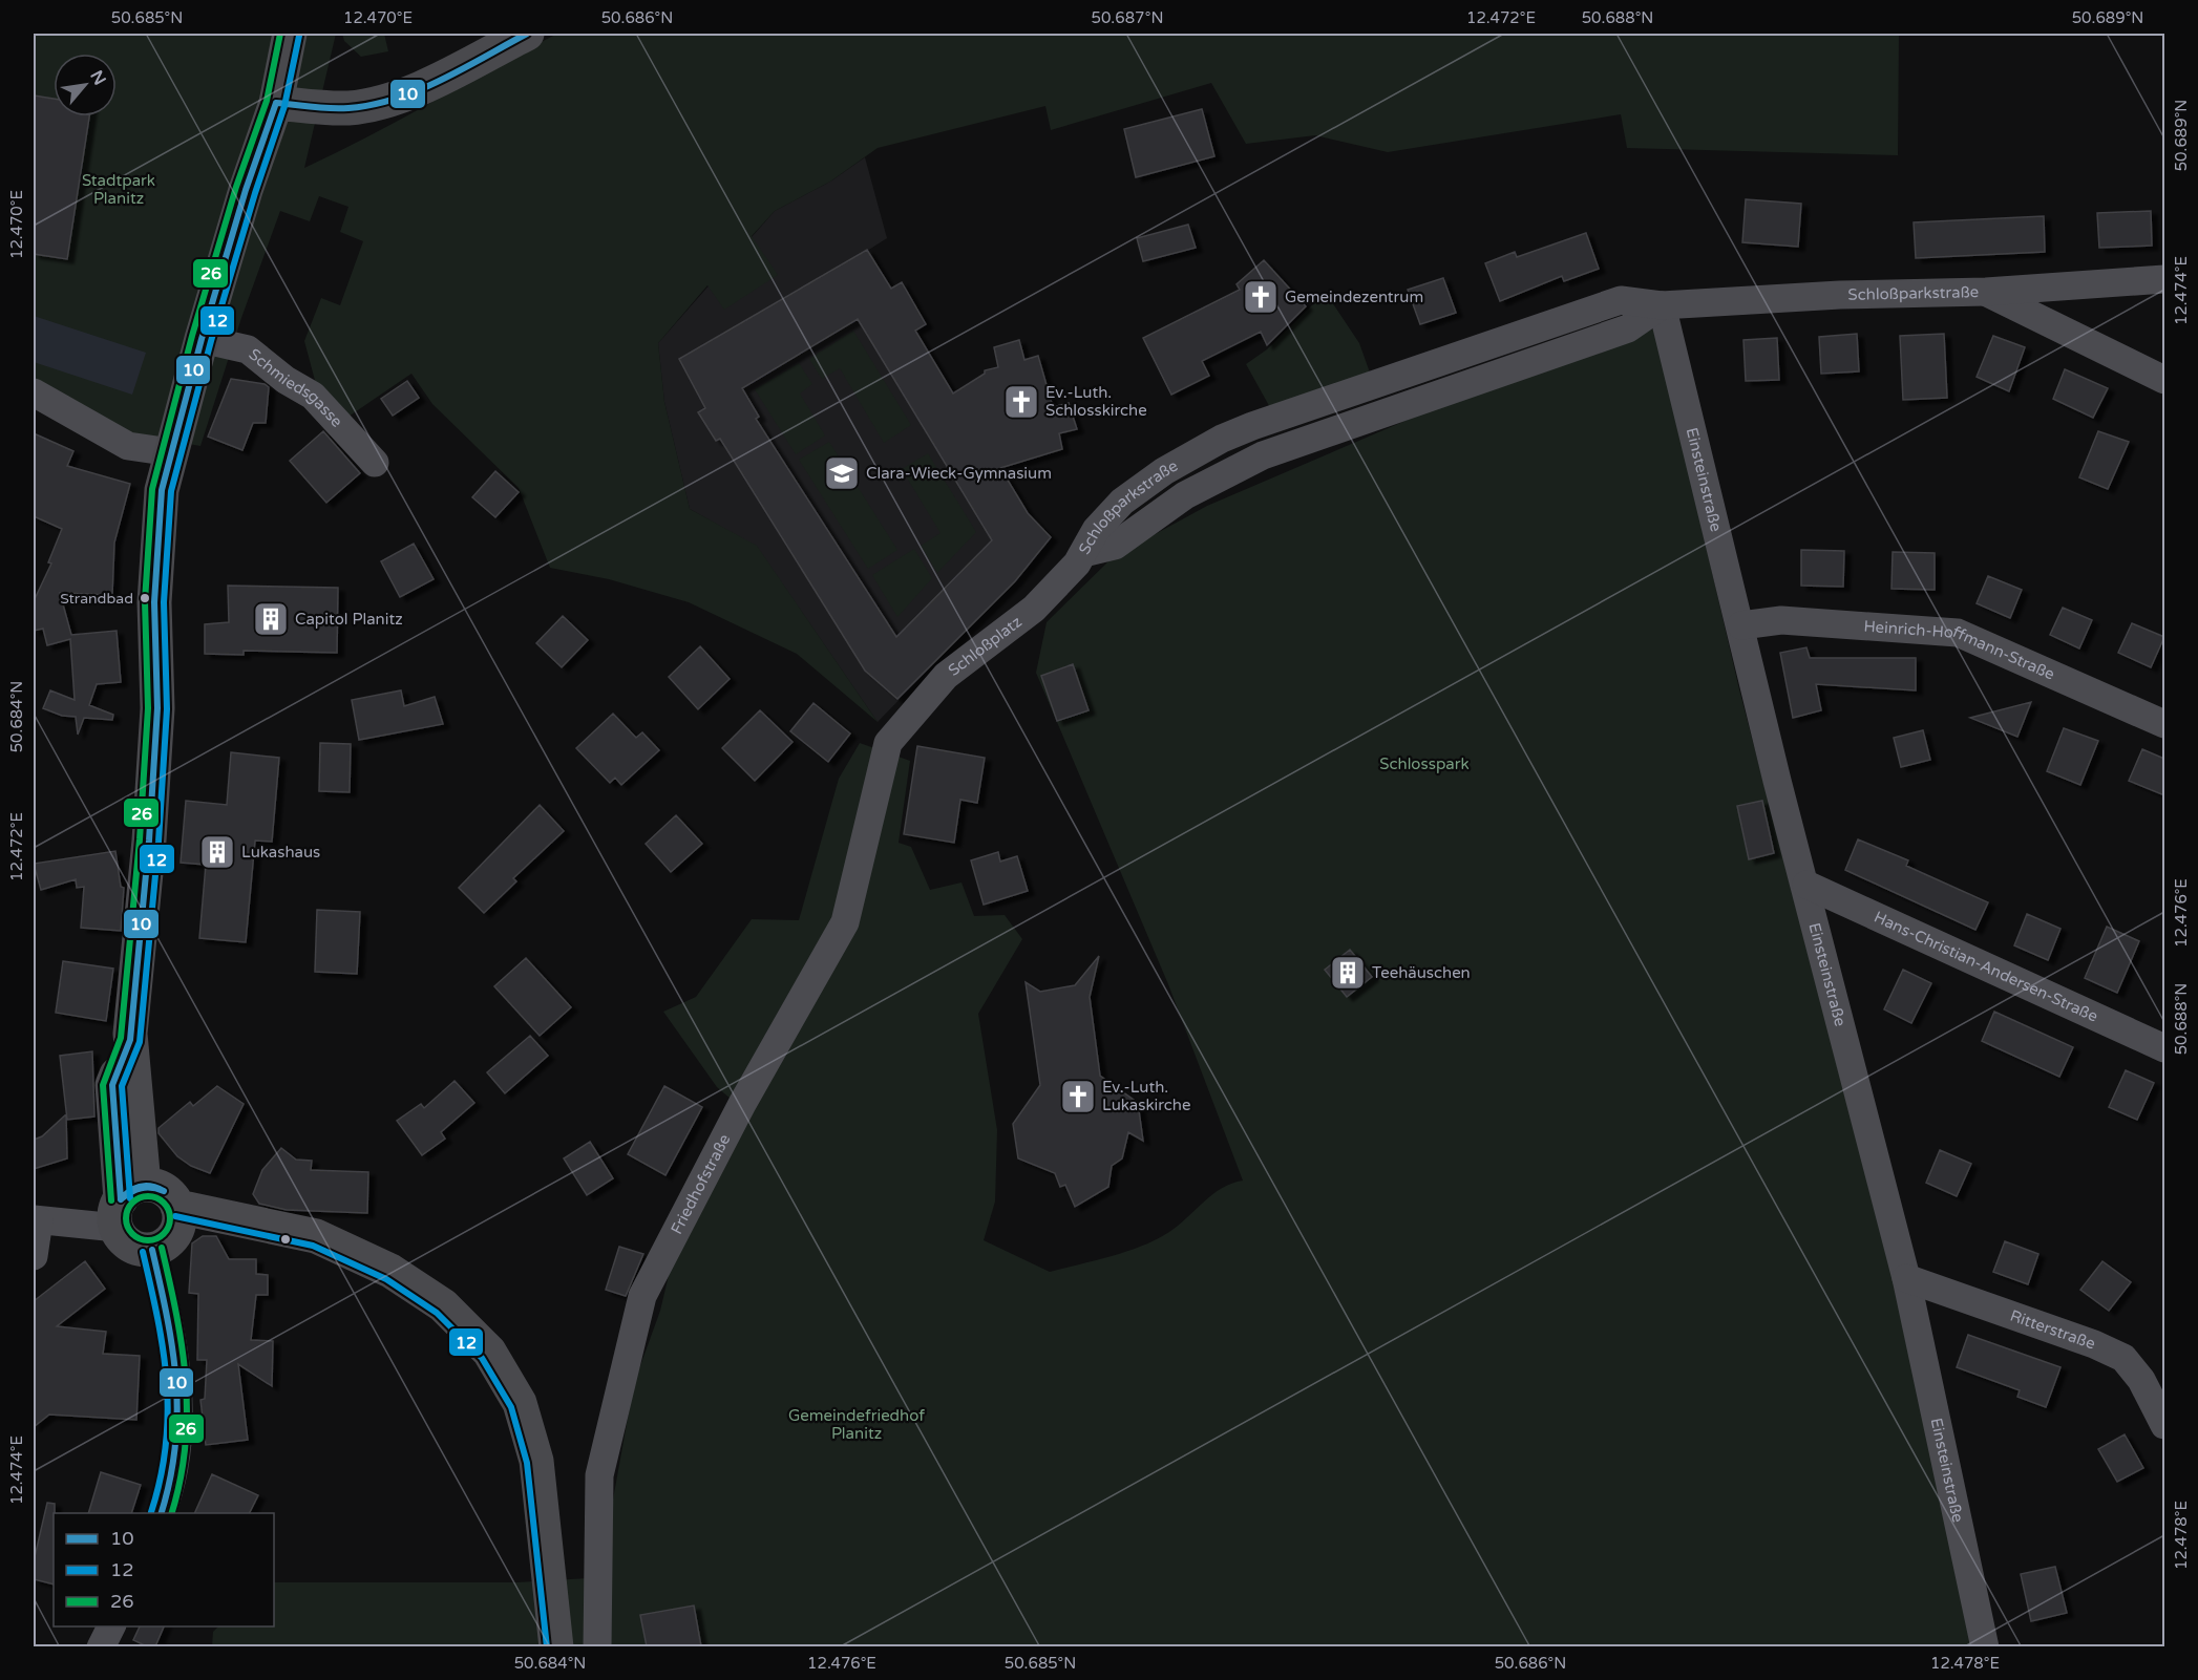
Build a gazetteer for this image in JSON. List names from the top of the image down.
{
  "streets": {
    "street": [
      "Schloßparkstraße",
      "Schmiedsgasse",
      "Einsteinstraße",
      "Schloßplatz",
      "Heinrich-Hoffmann-Straße",
      "Hans-Christian-Andersen-Straße",
      "Friedhofstraße",
      "Ritterstraße"
    ]
  },
  "crossings": [
    ["Schloßparkstraße", "Einsteinstraße"],
    ["Schloßparkstraße", "Schloßplatz"],
    ["Einsteinstraße", "Heinrich-Hoffmann-Straße"],
    ["Einsteinstraße", "Hans-Christian-Andersen-Straße"],
    ["Einsteinstraße", "Ritterstraße"],
    ["Schloßplatz", "Friedhofstraße"]
  ],
  "parks": ["Stadtpark Planitz", "Schlosspark", "Gemeindefriedhof Planitz"],
  "places": {
    "church": ["Gemeindezentrum", "Ev.-Luth. Schlosskirche", "Ev.-Luth. Lukaskirche"],
    "school or university": ["Clara-Wieck-Gymnasium"],
    "other": ["Strandbad"],
    "building": ["Capitol Planitz", "Lukashaus", "Teehäuschen"]
  },
  "lines": ["transit line 10", "transit line 26", "transit line 12"],
  "legend": ["10", "12", "26"],
  "north": "top right",
  "coordinates": [
    "50.685°N",
    "12.470°E",
    "50.686°N",
    "50.687°N",
    "12.472°E",
    "50.688°N",
    "50.689°N",
    "12.474°E",
    "50.684°N",
    "12.476°E",
    "12.478°E"
  ]
}
